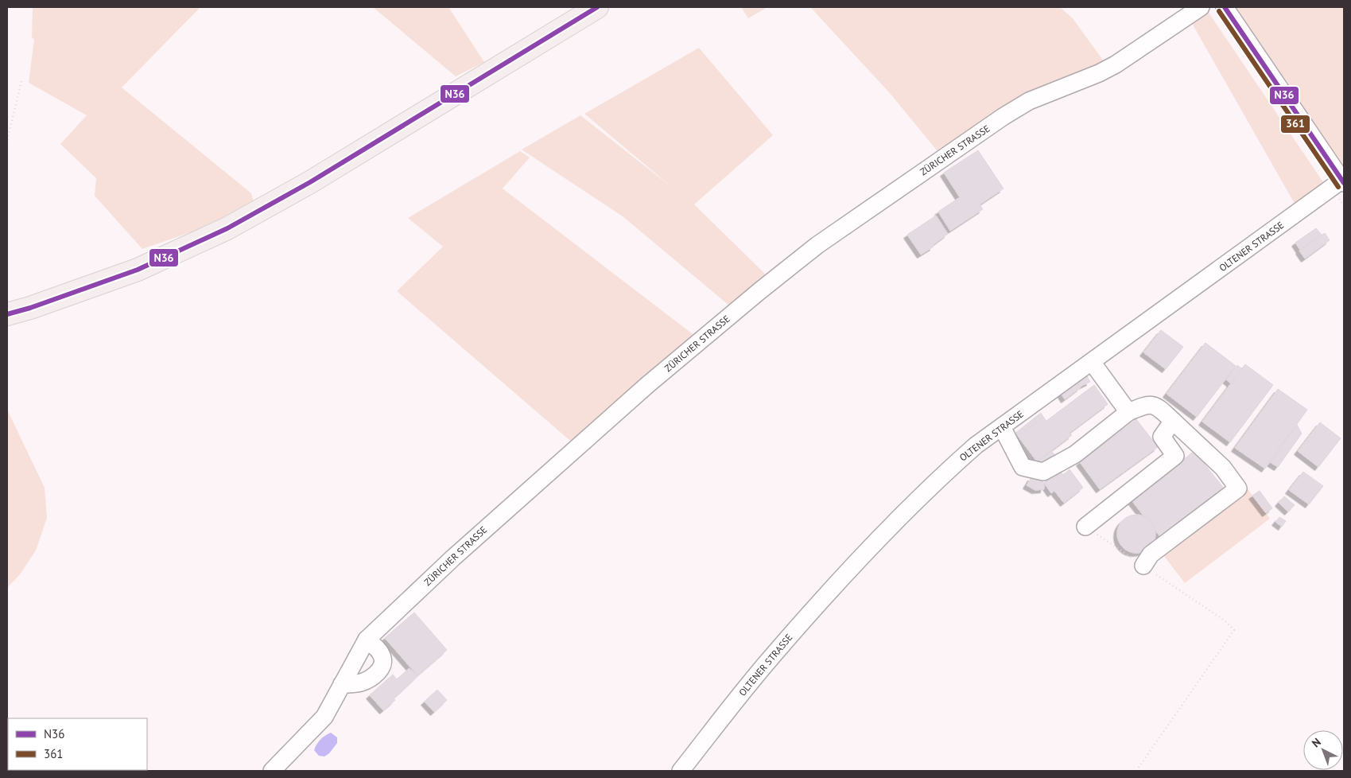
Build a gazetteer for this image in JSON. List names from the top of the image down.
{
  "streets": {
    "street": ["ZÜRICHER STRASSE", "OLTENER STRASSE"]
  },
  "lines": ["transit line N36", "transit line 361"],
  "legend": ["N36", "361"],
  "north": "top left"
}
